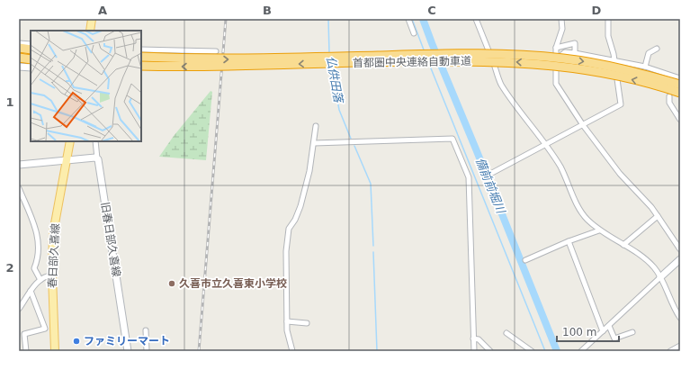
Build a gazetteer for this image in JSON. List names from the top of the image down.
{
  "streets": {
    "highway": ["首都圏中央連絡自動車道"],
    "main road": ["春日部久喜線"],
    "street": ["旧春日部久喜線"]
  },
  "water": ["仏供田落", "備前前堀川"],
  "places": ["久喜市立久喜東小学校", "ファミリーマート"],
  "scale_bar": "100 m",
  "grid": {
    "columns": [
      "A",
      "B",
      "C",
      "D"
    ],
    "rows": ["1", "2"]
  }
}
